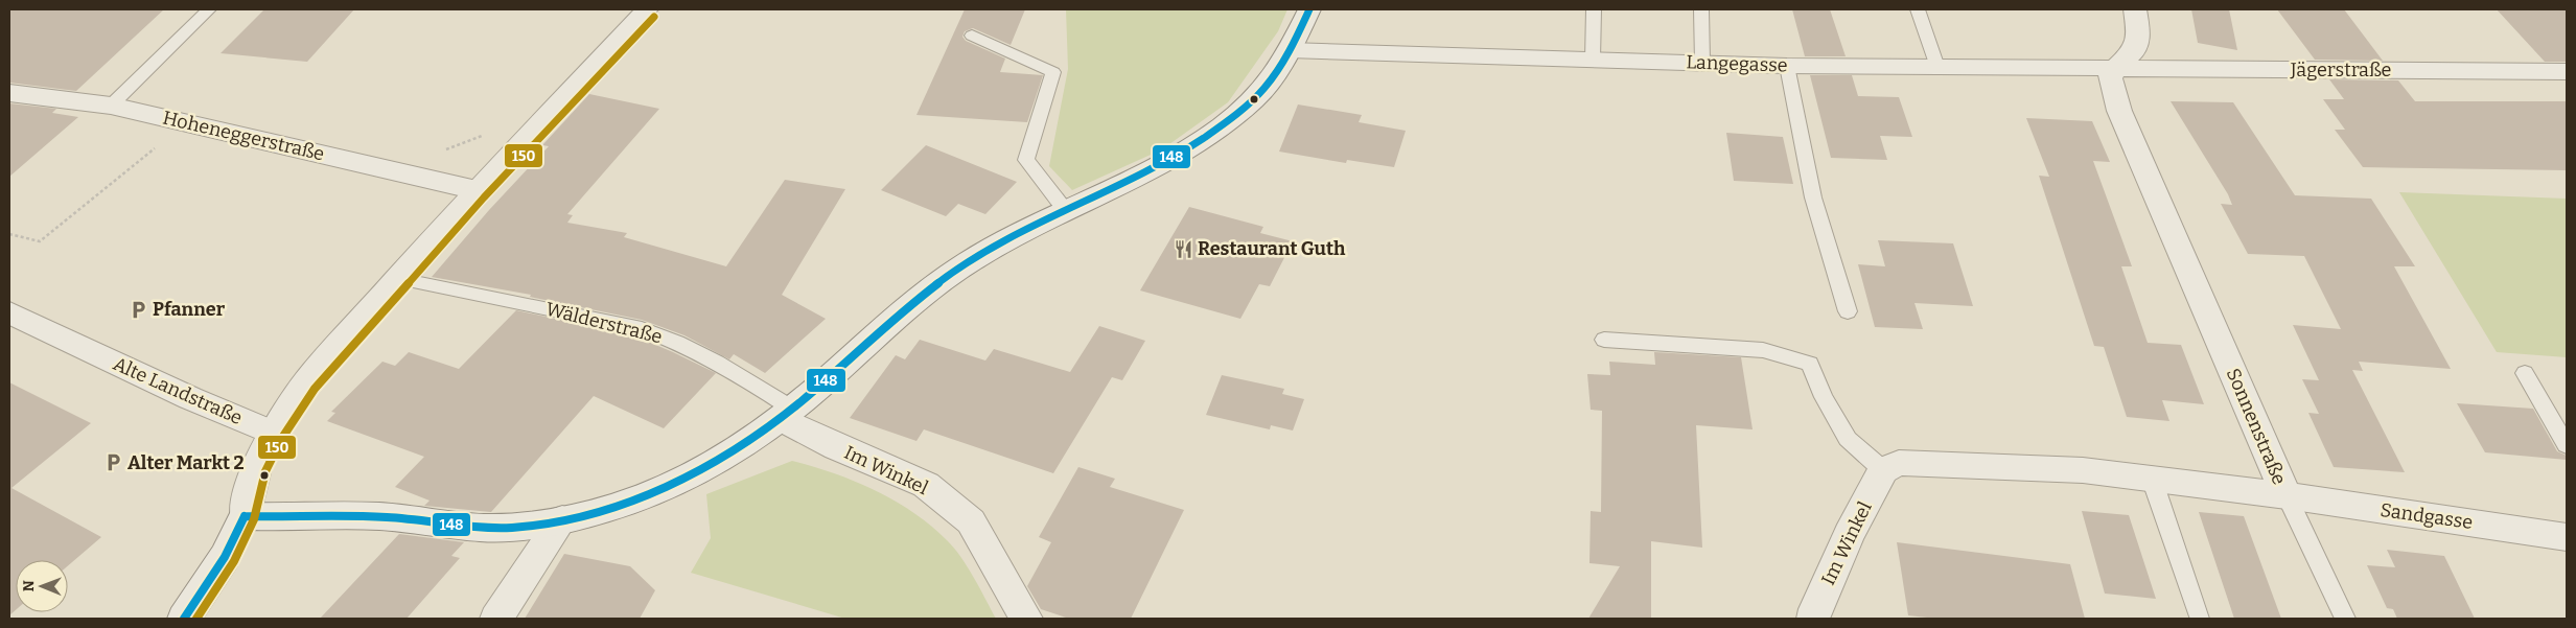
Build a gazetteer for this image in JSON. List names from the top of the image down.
{
  "streets": {
    "street": [
      "Langegasse",
      "Jägerstraße",
      "Hoheneggerstraße",
      "Alte Landstraße",
      "Sonnenstraße",
      "Im Winkel",
      "Sandgasse"
    ],
    "lane": ["Wälderstraße"]
  },
  "crossings": [
    ["Langegasse", "Jägerstraße"],
    ["Langegasse", "Sonnenstraße"],
    ["Jägerstraße", "Sonnenstraße"],
    ["Wälderstraße", "Im Winkel"],
    ["Sonnenstraße", "Im Winkel"],
    ["Sonnenstraße", "Sandgasse"]
  ],
  "places": {
    "restaurant": ["Restaurant Guth"],
    "parking": ["Pfanner", "Alter Markt 2"]
  },
  "lines": ["transit line 148", "transit line 150"],
  "north": "left"
}
